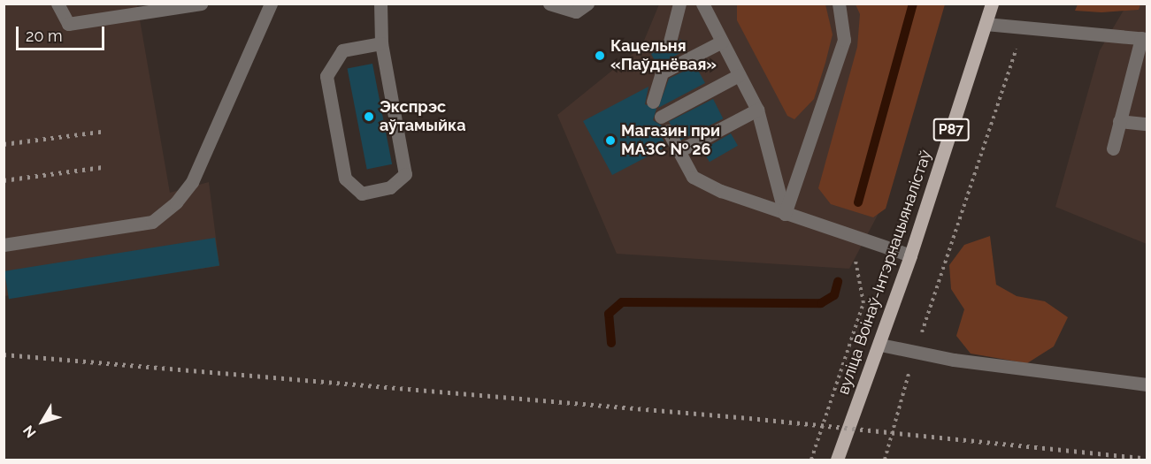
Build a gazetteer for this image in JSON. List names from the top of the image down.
{
  "streets": {
    "main road": ["Р87", "вуліца Воінаў-Інтэрнацыяналістаў"]
  },
  "places": ["Кацельня «Паўднёвая»", "Экспрэс аўтамыйка", "Магазин при МАЗС № 26"],
  "scale_bar": "20 m",
  "north": "bottom left"
}
